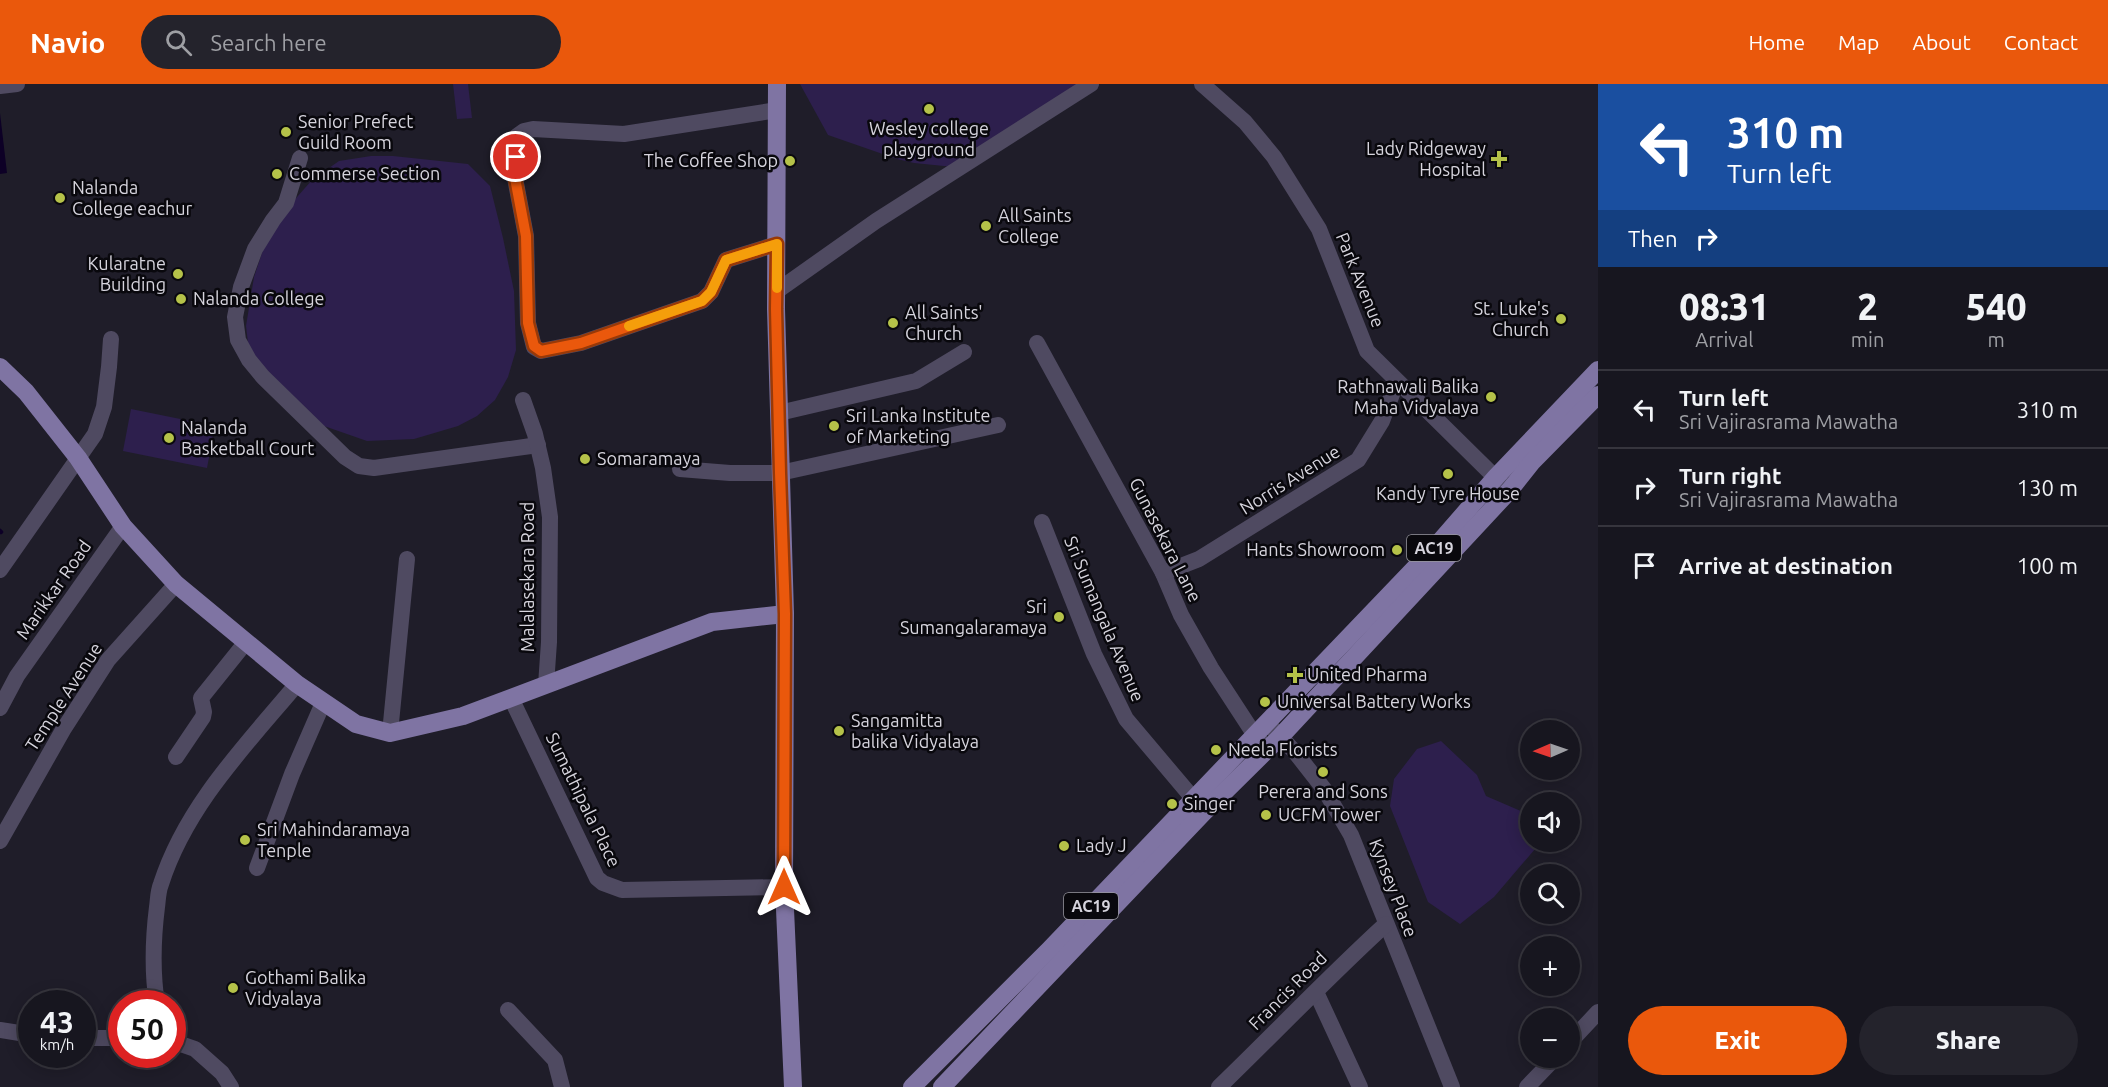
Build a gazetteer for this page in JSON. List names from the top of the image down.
{
  "streets": {
    "main road": ["AC19"],
    "street": [
      "Park Avenue",
      "Norris Avenue",
      "Gunasekara Lane",
      "Malalasekara Road",
      "Marikkar Road",
      "Sri Sumangala Avenue",
      "Temple Avenue",
      "Sumathipala Place",
      "Kynsey Place",
      "Francis Road"
    ]
  },
  "crossings": [
    ["Park Avenue", "Norris Avenue"],
    ["Park Avenue", "AC19"],
    ["Norris Avenue", "Gunasekara Lane"],
    ["Gunasekara Lane", "AC19"],
    ["Gunasekara Lane", "Kynsey Place"],
    ["AC19", "Sri Sumangala Avenue"],
    ["AC19", "Kynsey Place"],
    ["Kynsey Place", "Francis Road"]
  ],
  "places": {
    "other": [
      "Wesley college playground",
      "Senior Prefect Guild Room",
      "The Coffee Shop",
      "Commerse Section",
      "Nalanda College eachur",
      "All Saints College",
      "Kularatne Building",
      "Nalanda College",
      "St. Luke's Church",
      "All Saints' Church",
      "Rathnawali Balika Maha Vidyalaya",
      "Sri Lanka Institute of Marketing",
      "Nalanda Basketball Court",
      "Somaramaya",
      "Kandy Tyre House",
      "Hants Showroom",
      "Sri Sumangalaramaya",
      "Universal Battery Works",
      "Sangamitta balika Vidyalaya",
      "Neela Florists",
      "Perera and Sons",
      "Singer",
      "UCFM Tower",
      "Sri Mahindaramaya Tenple",
      "Lady J",
      "Gothami Balika Vidyalaya"
    ],
    "health": ["Lady Ridgeway Hospital", "United Pharma"]
  },
  "north": "left",
  "page": {
    "header": "Navio",
    "search": "Search here",
    "nav": [
      "Home",
      "Map",
      "About",
      "Contact"
    ],
    "turn": ["310 m", "Turn left"],
    "then": "Then",
    "eta": [
      "08:31",
      "Arrival",
      "2",
      "min",
      "540",
      "m"
    ],
    "list": [
      {
        "name": "Turn left",
        "note": "Sri Vajirasrama Mawatha",
        "value": "310 m"
      },
      {
        "name": "Turn right",
        "note": "Sri Vajirasrama Mawatha",
        "value": "130 m"
      },
      {
        "name": "Arrive at destination",
        "value": "100 m"
      }
    ],
    "map_buttons": ["+", "−"],
    "speed": "43 km/h",
    "limit": "50",
    "buttons": ["Exit", "Share"]
  }
}
